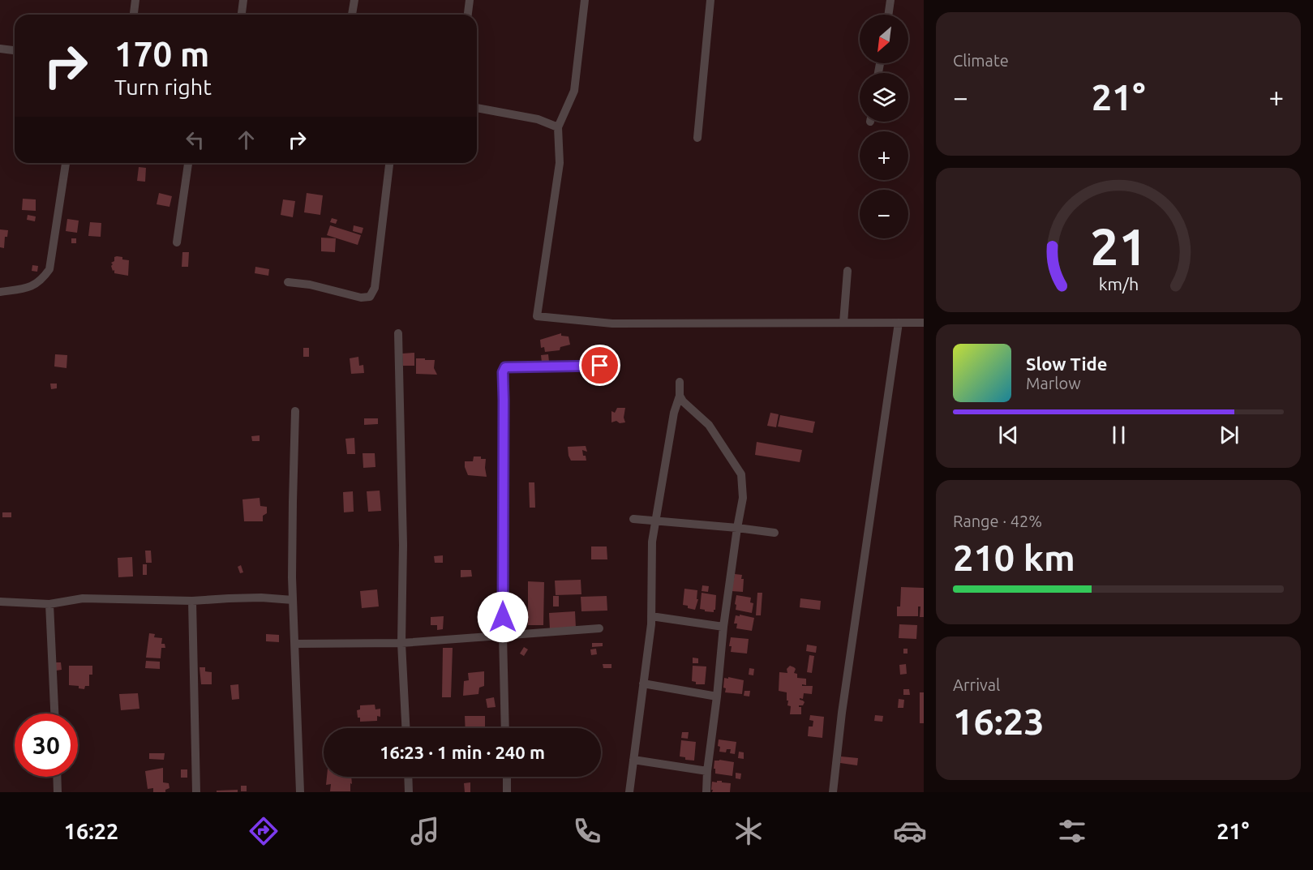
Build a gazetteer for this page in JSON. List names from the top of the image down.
{
  "north": "bottom left",
  "page": {
    "tile": [
      "Climate",
      ["Range · 42%", "210 km"],
      ["Arrival", "16:23"]
    ],
    "map_buttons": ["+", "−"],
    "turn": ["170 m", "Turn right"],
    "heat": ["−", "21°", "+"],
    "song": ["Slow Tide", "Marlow"],
    "limit": "30",
    "trip": "16:23 · 1 min · 240 m",
    "tabs": ["16:22", "21°"],
    "gauge": ["21", "km/h"]
  }
}
